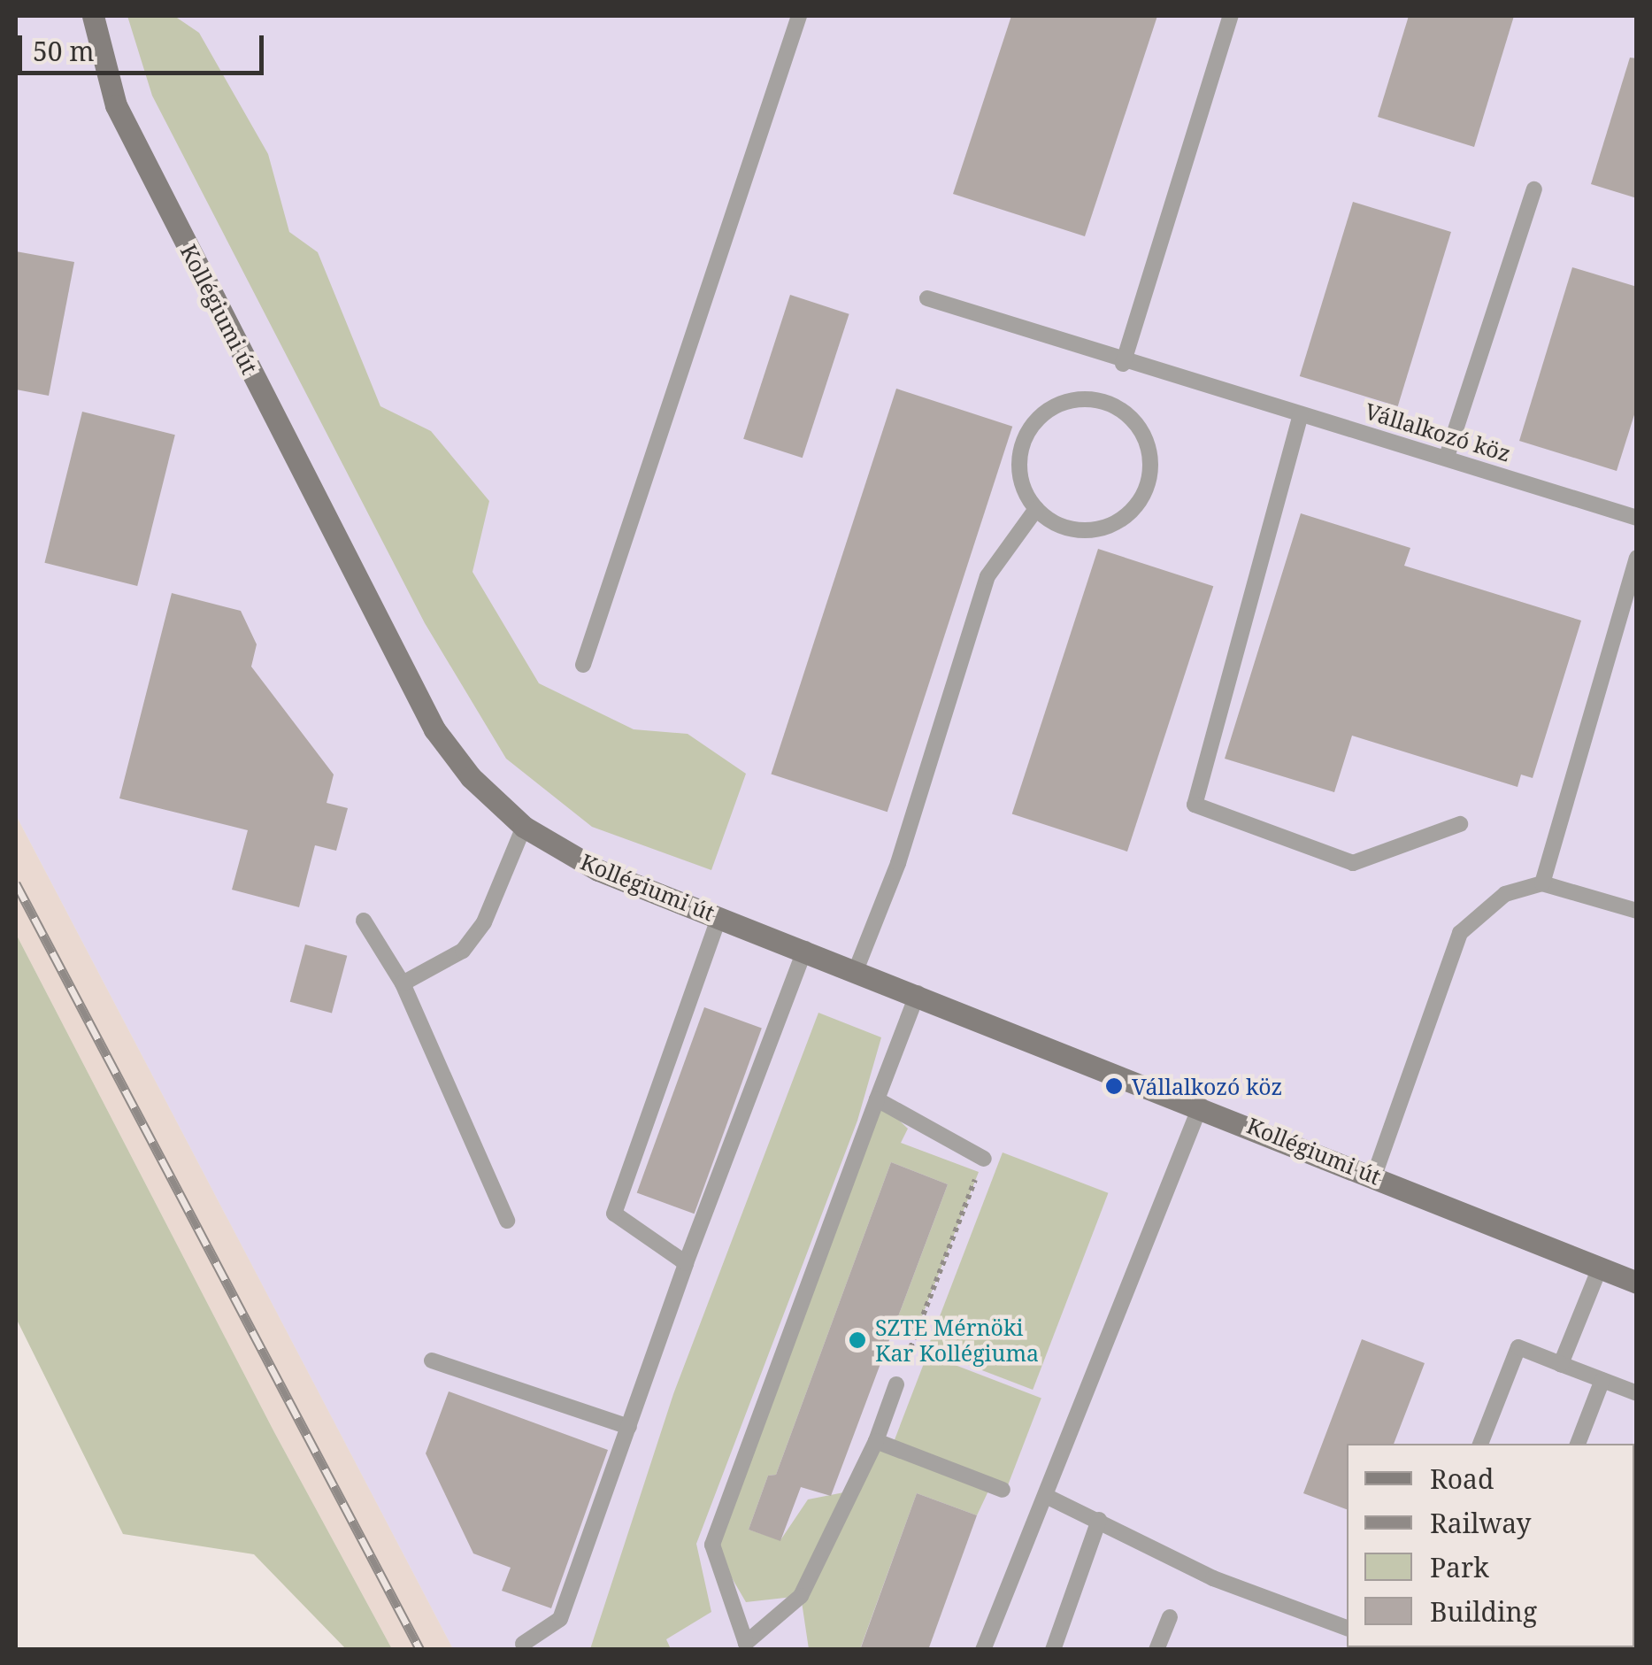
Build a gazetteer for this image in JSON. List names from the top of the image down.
{
  "streets": {
    "street": ["Kollégiumi út"],
    "lane": ["Vállalkozó köz"]
  },
  "places": ["Vállalkozó köz", "SZTE Mérnöki Kar Kollégiuma"],
  "legend": [
    "Road",
    "Railway",
    "Park",
    "Building"
  ],
  "scale_bar": "50 m"
}
